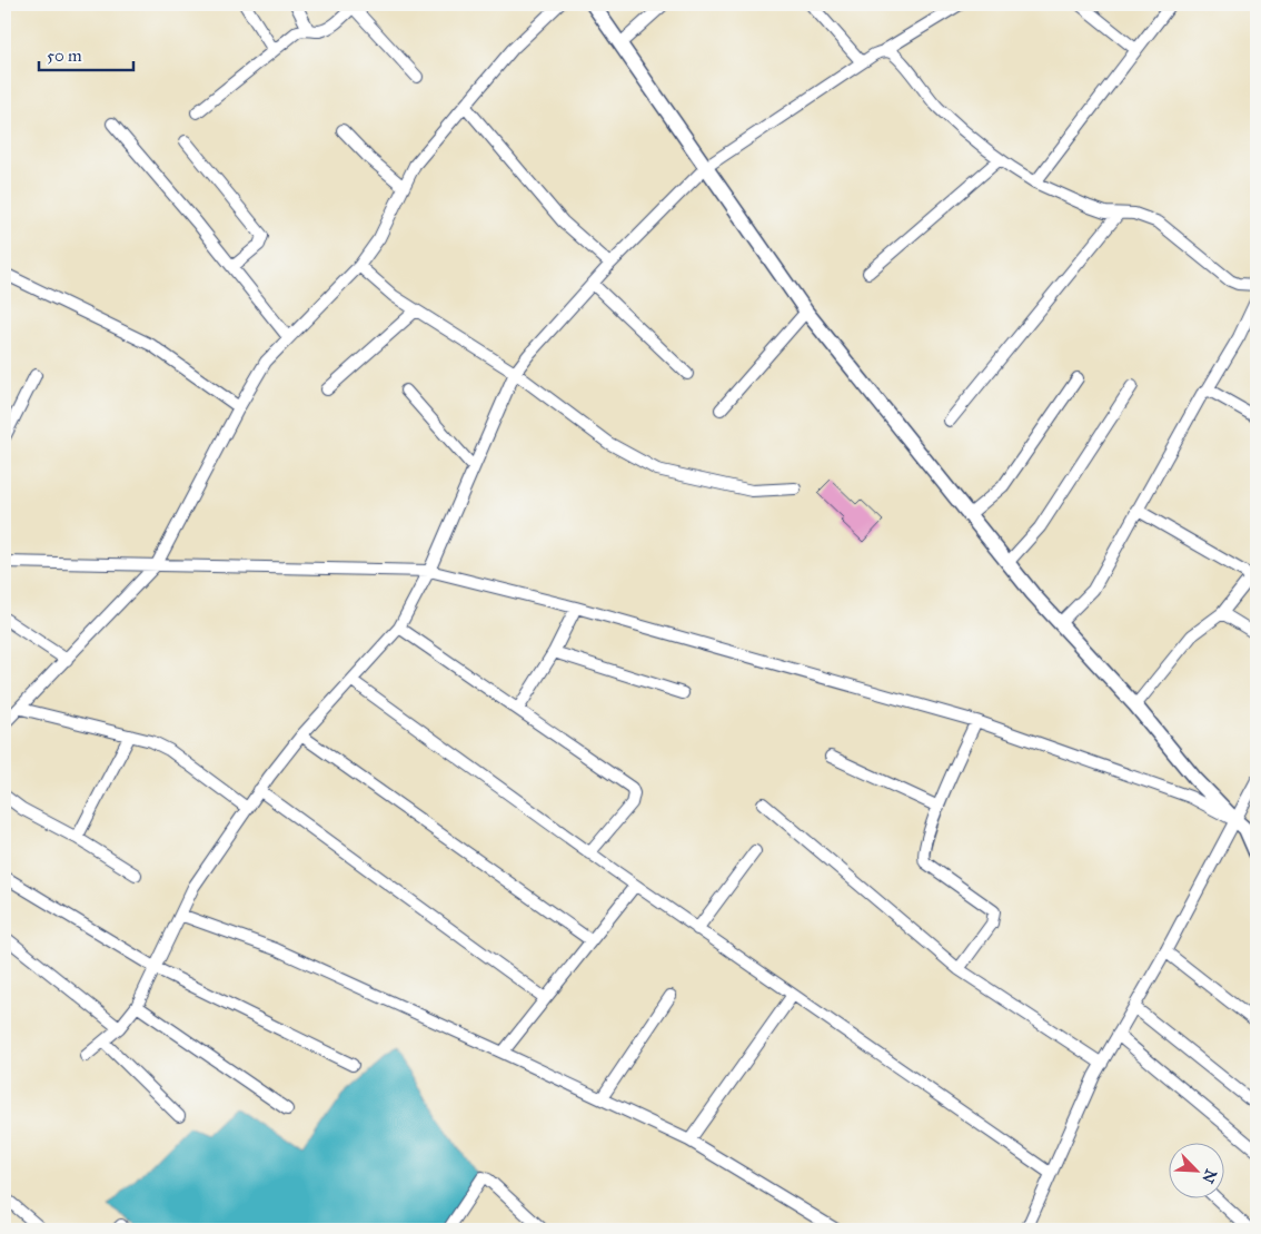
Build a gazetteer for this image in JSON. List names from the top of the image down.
{
  "scale_bar": "50 m",
  "north": "bottom right"
}
